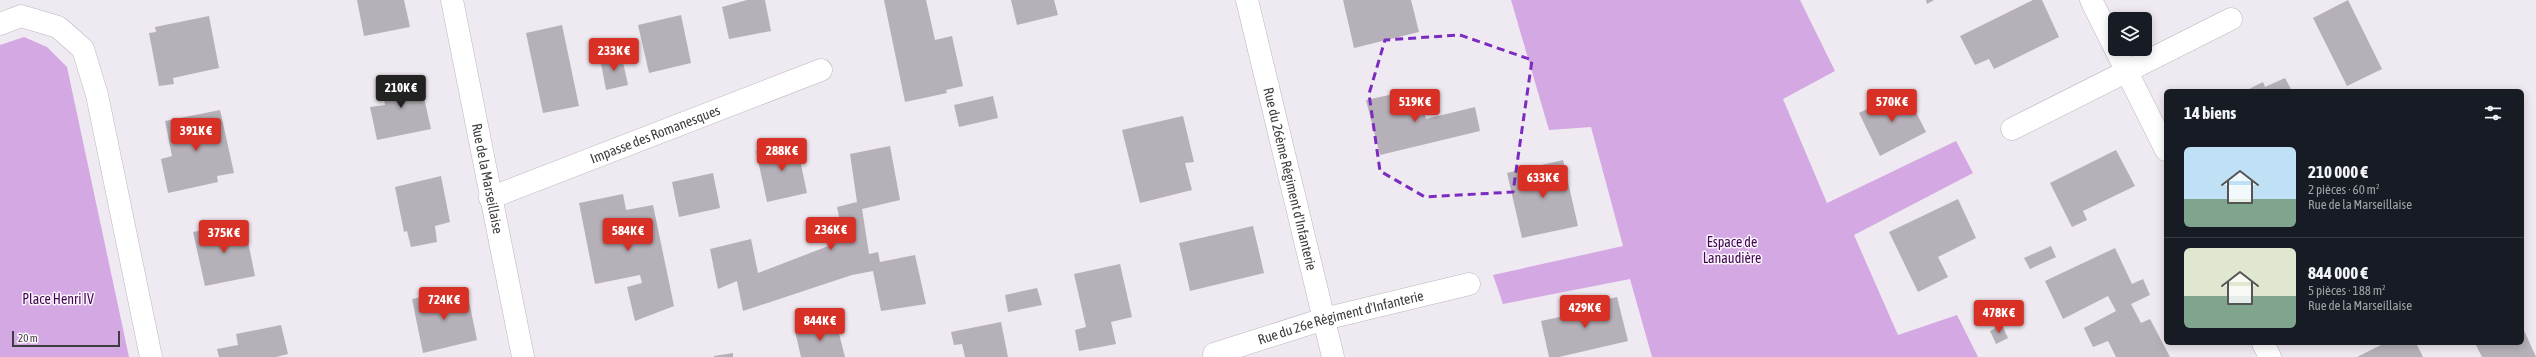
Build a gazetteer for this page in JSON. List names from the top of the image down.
{
  "streets": {
    "street": [
      "Impasse des Romanesques",
      "Rue du 26ème Régiment d'Infanterie",
      "Rue de la Marseillaise",
      "Rue du 26e Régiment d'Infanterie"
    ]
  },
  "crossings": [
    ["Impasse des Romanesques", "Rue de la Marseillaise"],
    ["Rue du 26ème Régiment d'Infanterie", "Rue du 26e Régiment d'Infanterie"]
  ],
  "parks": ["Espace de Lanaudière", "Place Henri IV"],
  "scale_bar": "20 m",
  "page": {
    "price": [
      "233K €",
      "210K €",
      "519K €",
      "570K €",
      "391K €",
      "288K €",
      "633K €",
      "236K €",
      "584K €",
      "375K €",
      "724K €",
      "429K €",
      "478K €",
      "844K €"
    ],
    "heading": "14 biens",
    "list": [
      {
        "name": "210 000 €",
        "note": "2 pièces · 60 m² · Rue de la Marseillaise"
      },
      {
        "name": "844 000 €",
        "note": "5 pièces · 188 m² · Rue de la Marseillaise"
      }
    ],
    "scale": "20 m"
  }
}
